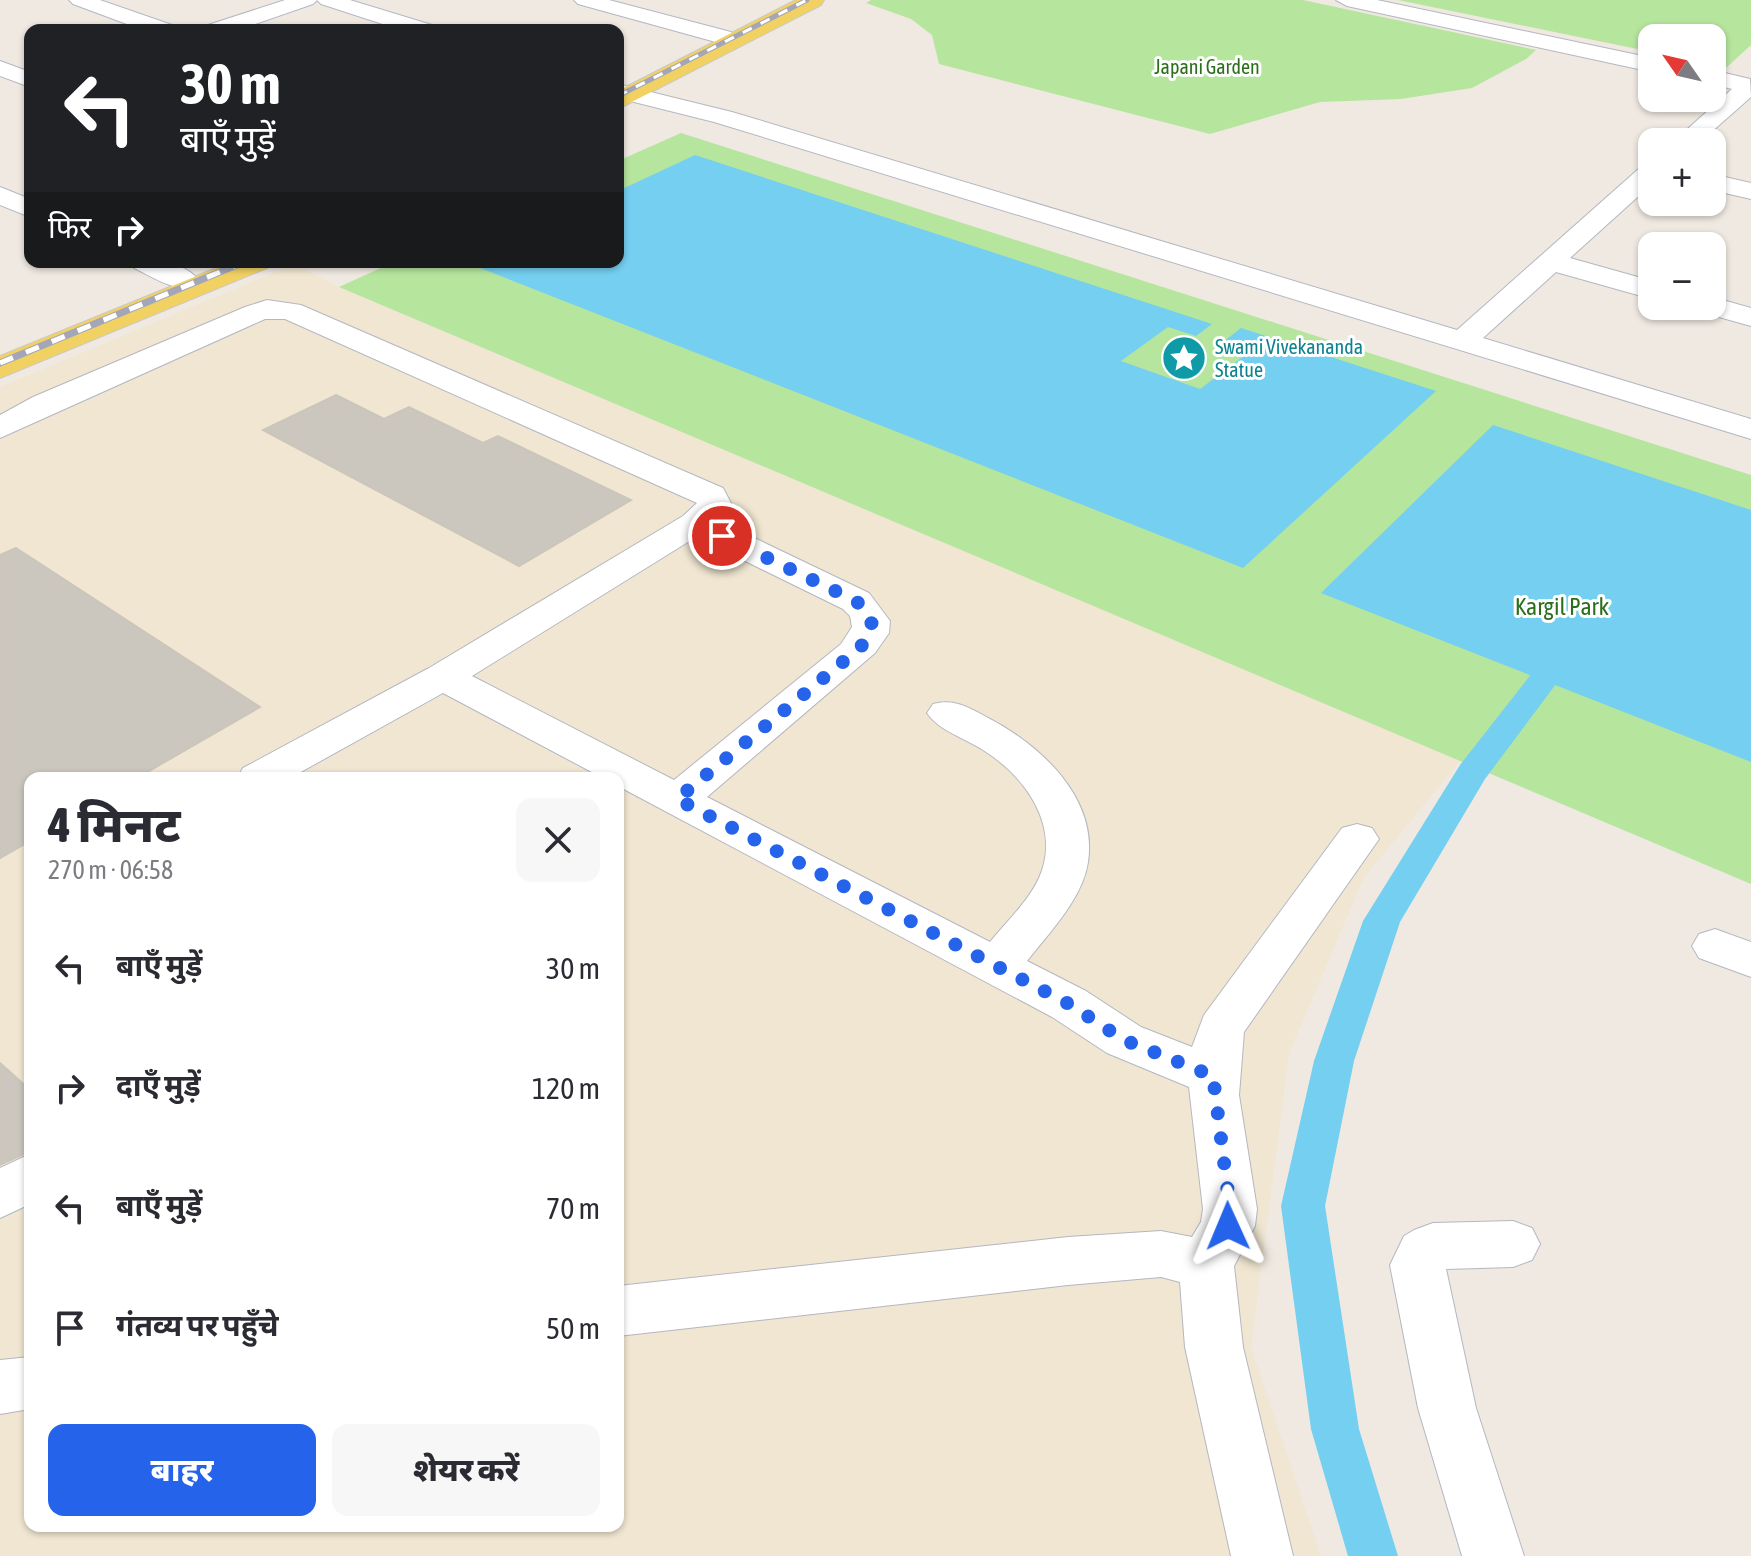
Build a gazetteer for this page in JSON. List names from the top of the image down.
{
  "parks": ["Japani Garden", "Kargil Park"],
  "places": {
    "place": ["Swami Vivekananda Statue"]
  },
  "north": "top left",
  "page": {
    "map_buttons": ["+", "−"],
    "turn": ["30 m", "बाएँ मुड़ें"],
    "then": "फिर",
    "heading": ["4 मिनट", "270 m · 06:58"],
    "list": [
      {
        "name": "बाएँ मुड़ें",
        "value": "30 m"
      },
      {
        "name": "दाएँ मुड़ें",
        "value": "120 m"
      },
      {
        "name": "बाएँ मुड़ें",
        "value": "70 m"
      },
      {
        "name": "गंतव्य पर पहुँचे",
        "value": "50 m"
      }
    ],
    "buttons": ["बाहर", "शेयर करें"]
  }
}
